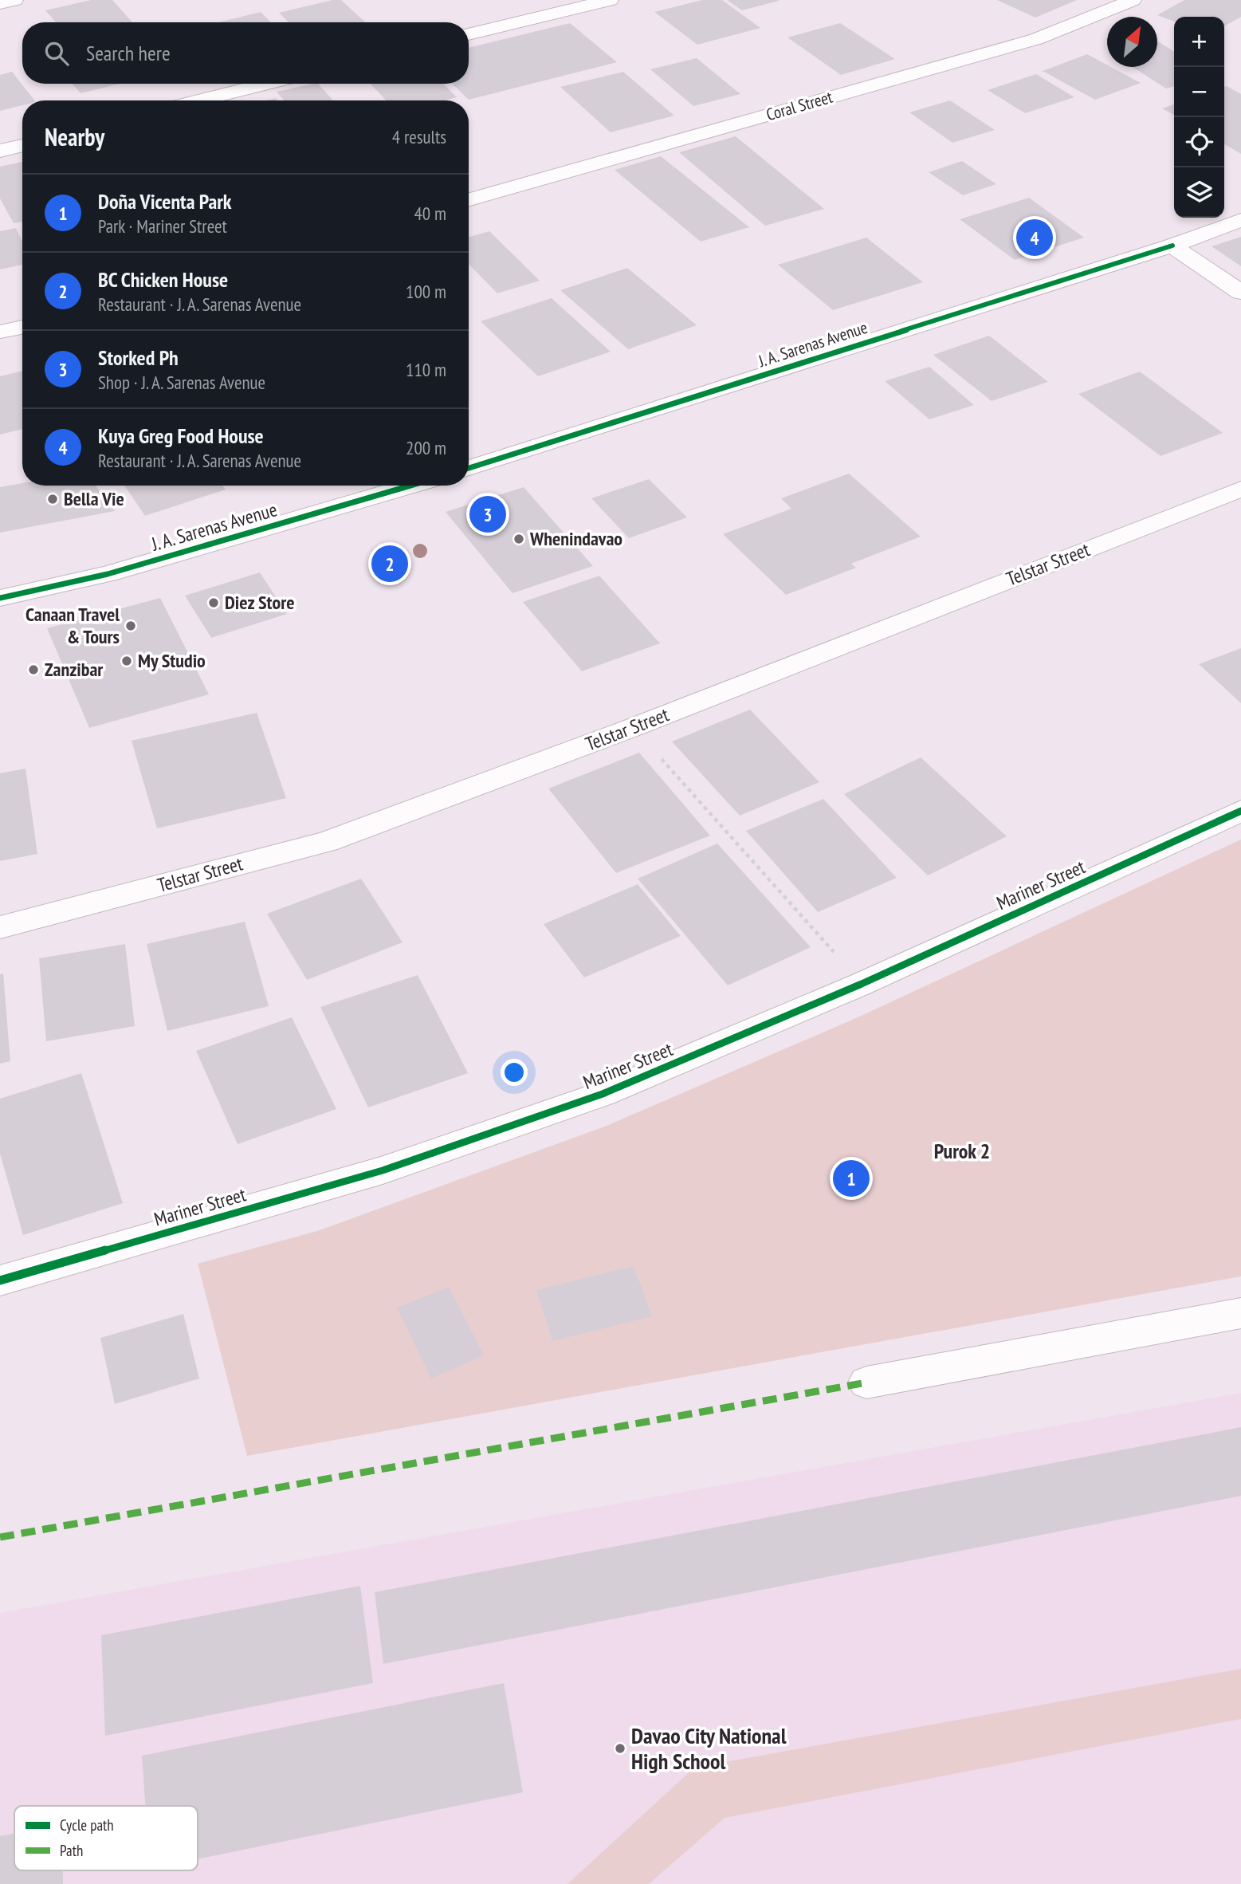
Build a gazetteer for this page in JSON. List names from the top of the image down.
{
  "streets": {
    "street": [
      "Coral Street",
      "J. A. Sarenas Avenue",
      "Telstar Street",
      "Mariner Street"
    ]
  },
  "districts": ["Purok 2"],
  "places": [
    "Bella Vie",
    "Whenindavao",
    "Diez Store",
    "Canaan Travel & Tours",
    "My Studio",
    "Zanzibar",
    "Davao City National High School"
  ],
  "legend": ["Cycle path", "Path"],
  "north": "top right",
  "page": {
    "map_buttons": ["+", "−"],
    "search": "Search here",
    "heading": ["Nearby", "4 results"],
    "list": [
      {
        "mark": "1",
        "name": "Doña Vicenta Park",
        "note": "Park · Mariner Street",
        "value": "40 m"
      },
      {
        "mark": "2",
        "name": "BC Chicken House",
        "note": "Restaurant · J. A. Sarenas Avenue",
        "value": "100 m"
      },
      {
        "mark": "3",
        "name": "Storked Ph",
        "note": "Shop · J. A. Sarenas Avenue",
        "value": "110 m"
      },
      {
        "mark": "4",
        "name": "Kuya Greg Food House",
        "note": "Restaurant · J. A. Sarenas Avenue",
        "value": "200 m"
      }
    ],
    "pins": [
      "4",
      "3",
      "2",
      "1"
    ]
  }
}
